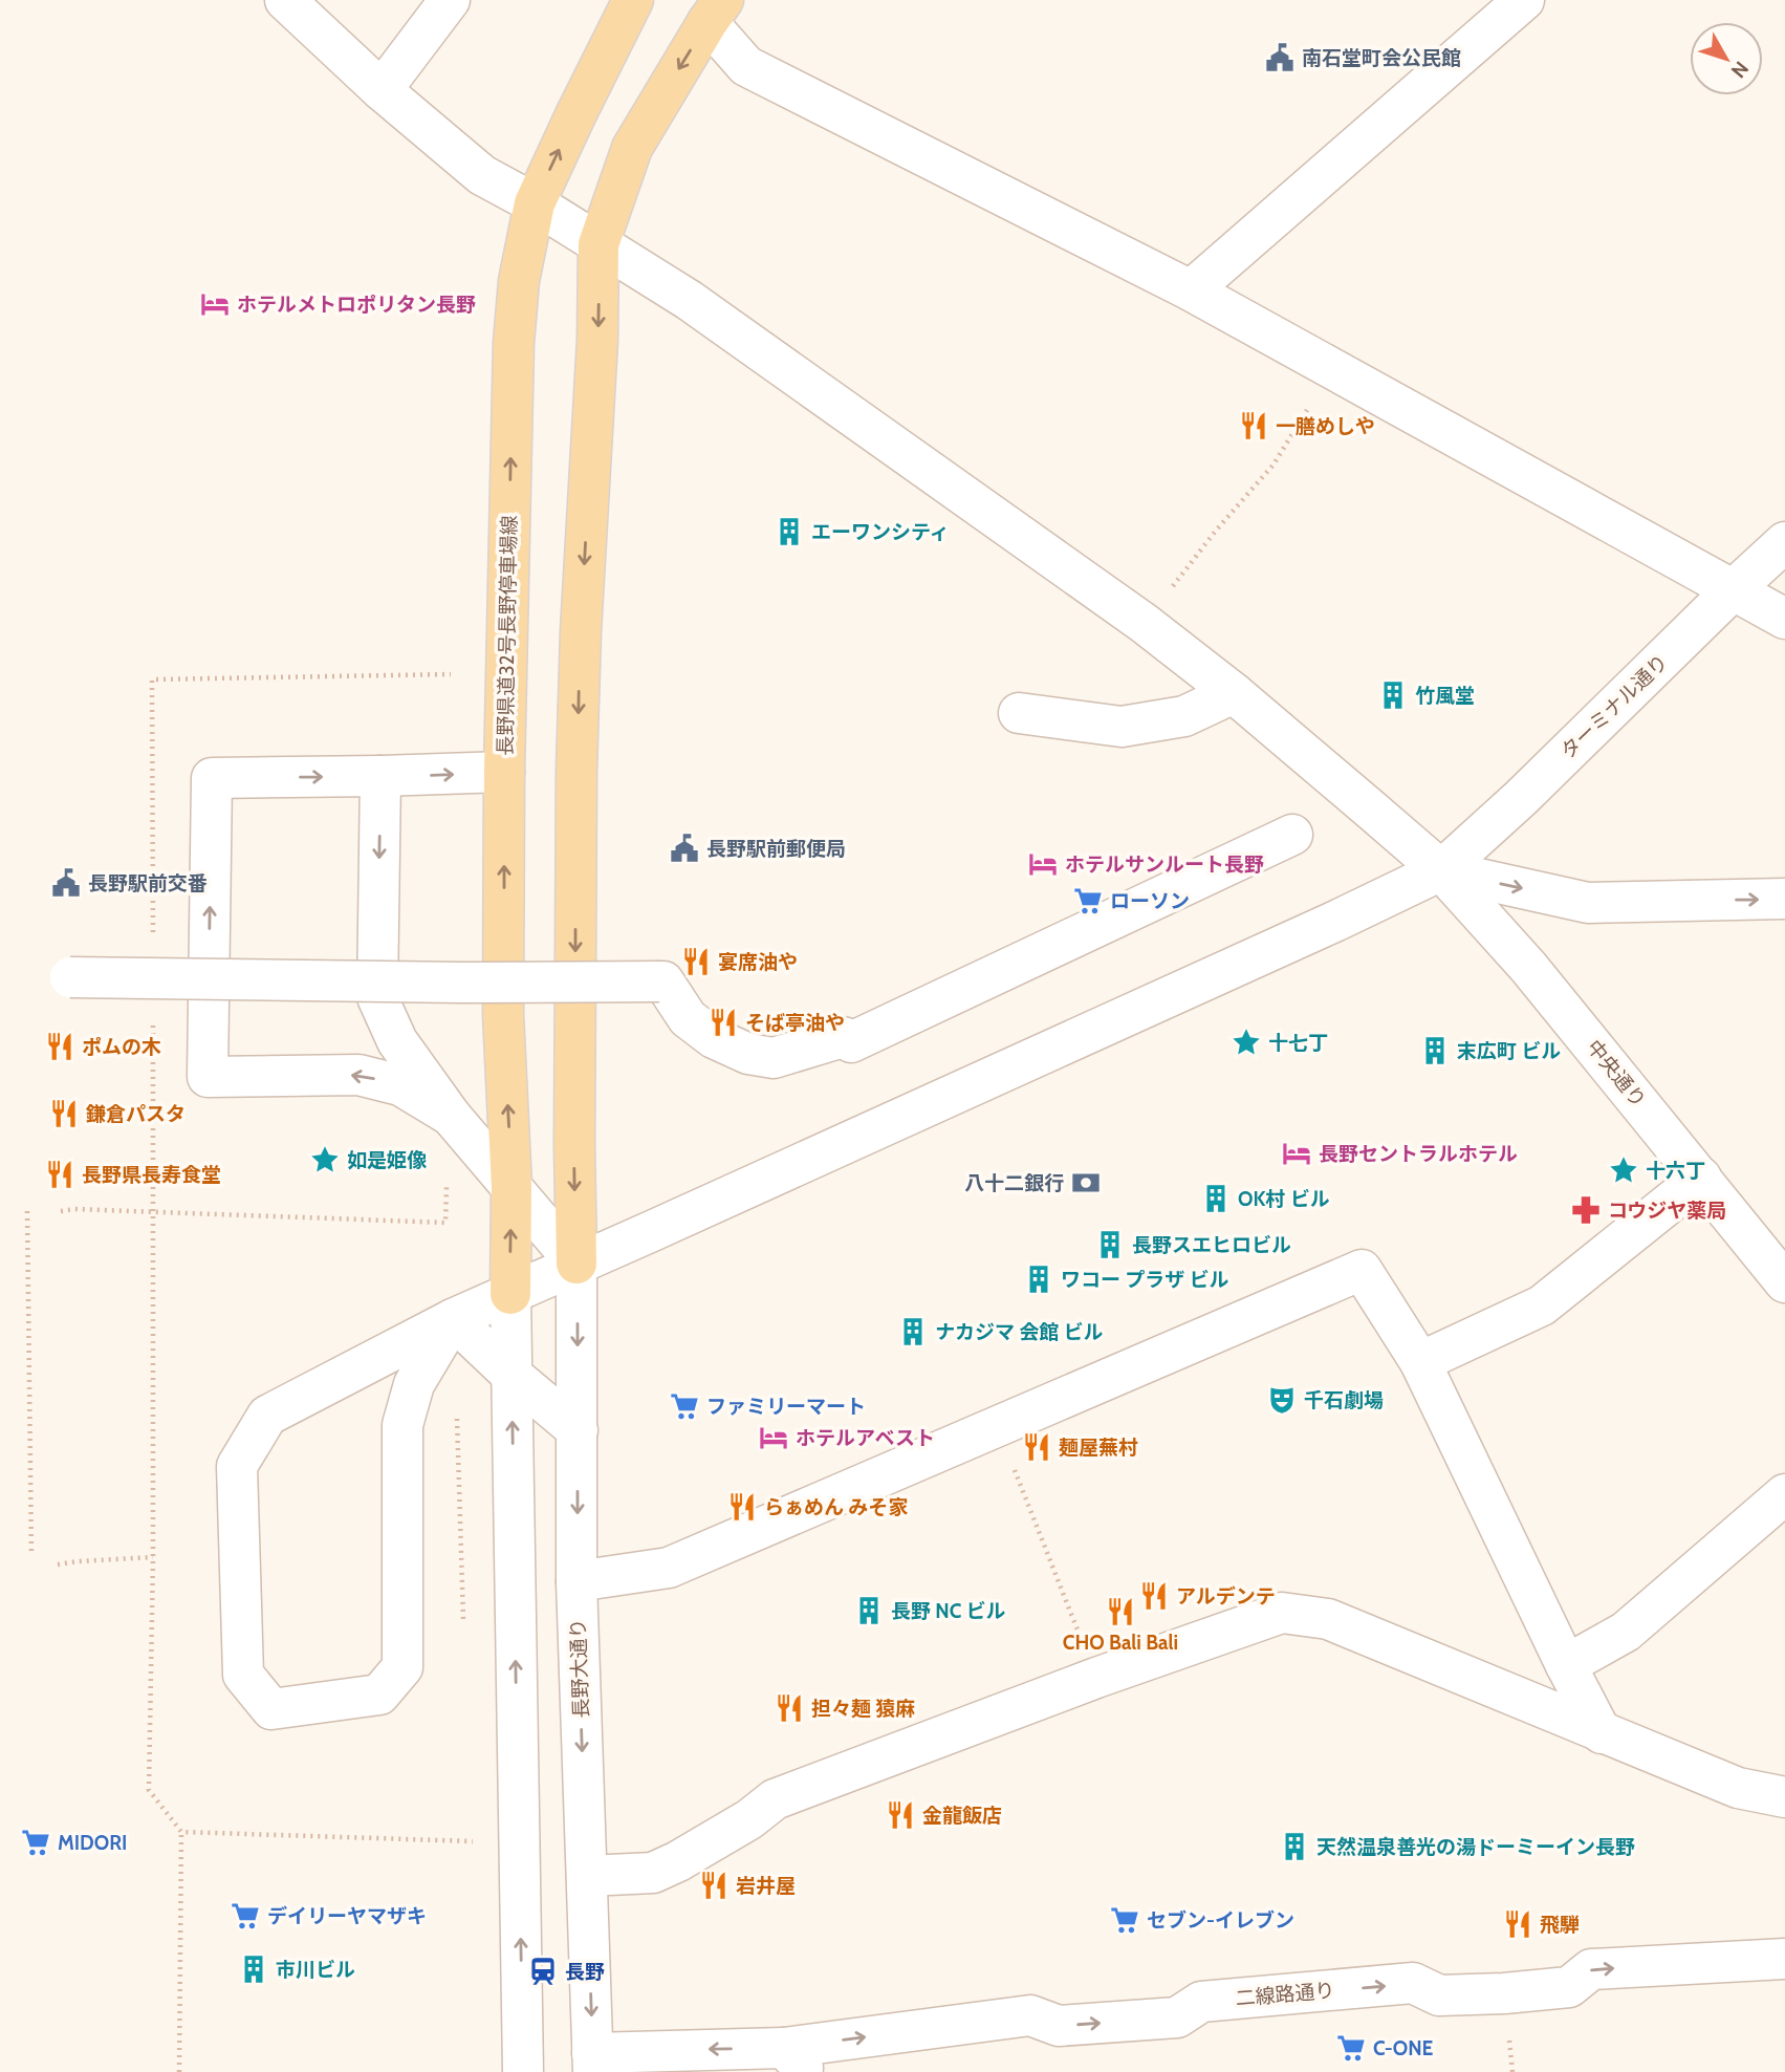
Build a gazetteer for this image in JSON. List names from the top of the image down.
{
  "streets": {
    "main road": ["長野県道32号長野停車場線"],
    "street": [
      "ターミナル通り",
      "中央通り",
      "長野大通り",
      "二線路通り"
    ]
  },
  "crossings": [
    ["長野県道32号長野停車場線", "ターミナル通り"],
    ["長野県道32号長野停車場線", "中央通り"],
    ["ターミナル通り", "中央通り"],
    ["ターミナル通り", "長野大通り"],
    ["長野大通り", "二線路通り"]
  ],
  "places": {
    "public building": ["南石堂町会公民館", "長野駅前郵便局", "長野駅前交番"],
    "hotel": [
      "ホテルメトロポリタン長野",
      "ホテルサンルート長野",
      "長野セントラルホテル",
      "ホテルアベスト"
    ],
    "restaurant": [
      "一膳めしや",
      "宴席油や",
      "そば亭油や",
      "ポムの木",
      "鎌倉パスタ",
      "長野県長寿食堂",
      "麺屋蕪村",
      "らぁめん みそ家",
      "アルデンテ",
      "CHO Bali Bali",
      "担々麺 猿麻",
      "金龍飯店",
      "岩井屋",
      "飛騨"
    ],
    "building": [
      "エーワンシティ",
      "竹風堂",
      "末広町 ビル",
      "OK村 ビル",
      "長野スエヒロビル",
      "ワコー プラザ ビル",
      "ナカジマ 会館 ビル",
      "長野 NC ビル",
      "天然温泉善光の湯ドーミーイン長野",
      "市川ビル"
    ],
    "supermarket": [
      "ローソン",
      "ファミリーマート",
      "MIDORI",
      "デイリーヤマザキ",
      "セブン-イレブン",
      "C-ONE"
    ],
    "place": ["十七丁", "如是姫像", "十六丁"],
    "bank": ["八十二銀行"],
    "pharmacy": ["コウジヤ薬局"],
    "theatre": ["千石劇場"],
    "station": ["長野"]
  },
  "north": "bottom right"
}
